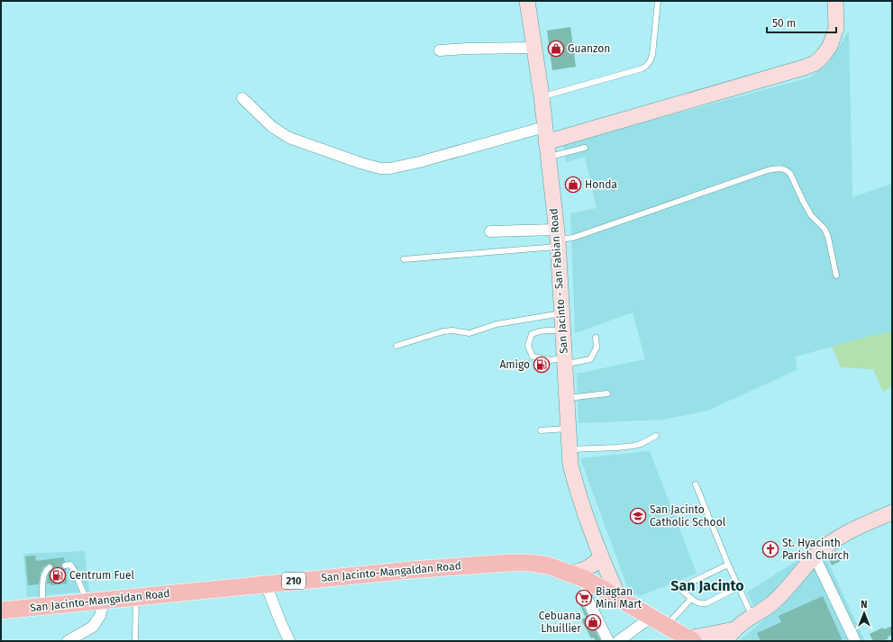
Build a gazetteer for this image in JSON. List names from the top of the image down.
{
  "streets": {
    "main road": ["San Jacinto-Mangaldan Road", "210"],
    "street": ["San Jacinto - San Fabian Road"]
  },
  "crossings": [
    ["San Jacinto - San Fabian Road", "210"],
    ["San Jacinto-Mangaldan Road", "210"]
  ],
  "districts": ["San Jacinto"],
  "places": {
    "shop": ["Guanzon", "Honda", "Cebuana Lhuillier"],
    "fuel station": ["Amigo", "Centrum Fuel"],
    "school or university": ["San Jacinto Catholic School"],
    "church": ["St. Hyacinth Parish Church"],
    "supermarket": ["Biagtan Mini Mart"]
  },
  "scale_bar": "50 m",
  "north": "top"
}
